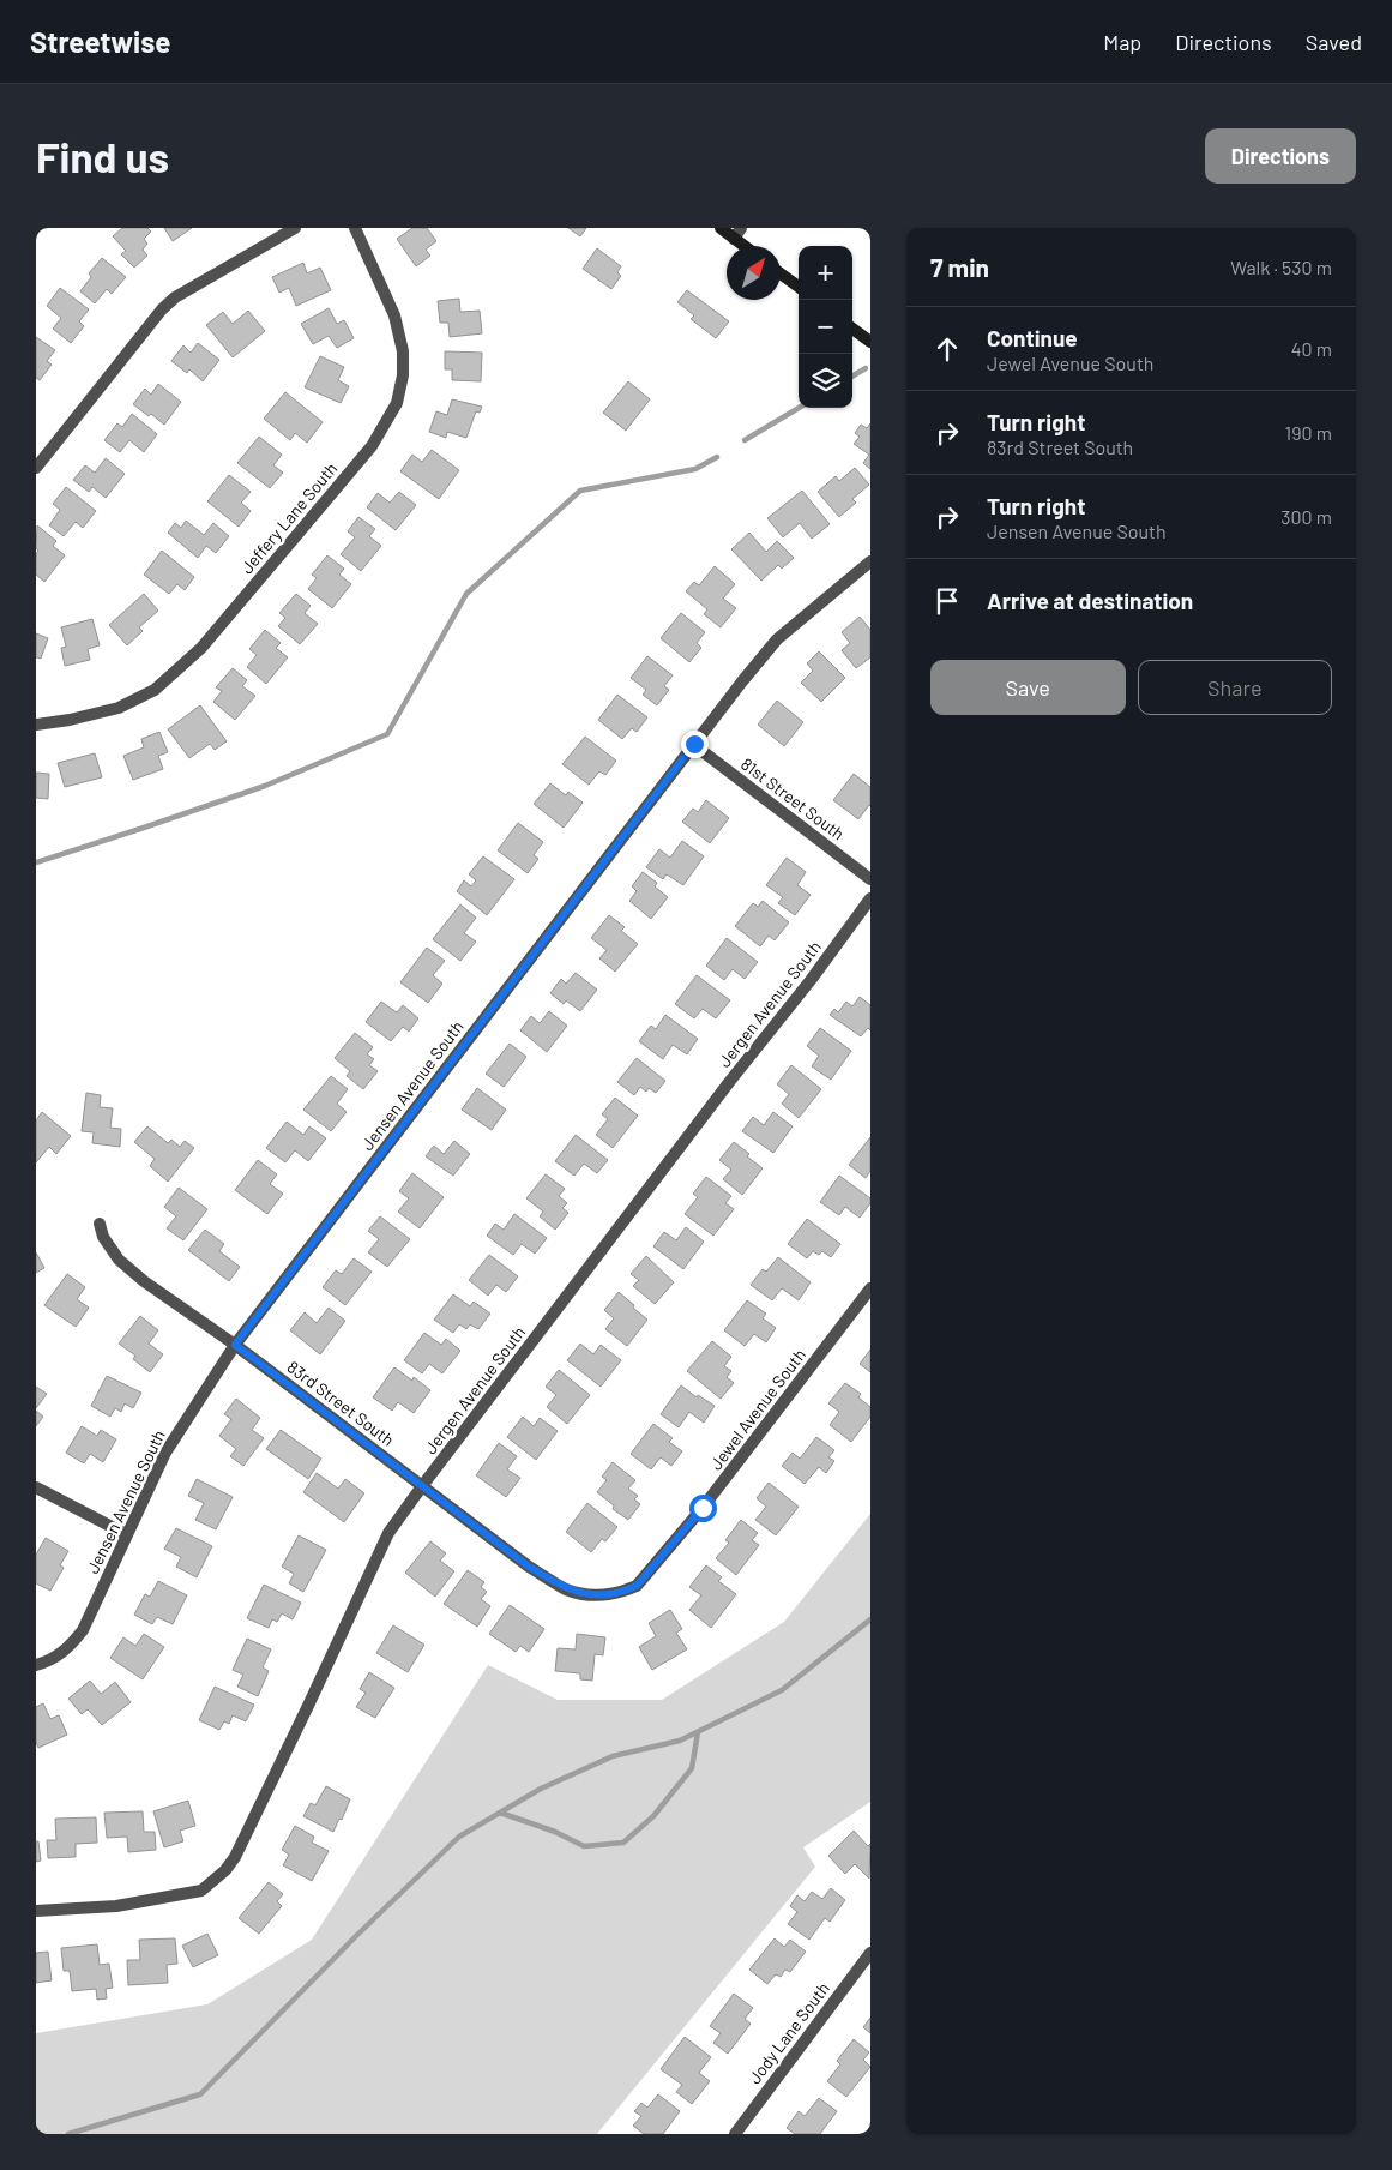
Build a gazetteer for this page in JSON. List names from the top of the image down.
{
  "streets": {
    "street": [
      "Jeffery Lane South",
      "81st Street South",
      "Jergen Avenue South",
      "Jensen Avenue South",
      "83rd Street South",
      "Jewel Avenue South",
      "Jody Lane South"
    ]
  },
  "crossings": [
    ["81st Street South", "Jensen Avenue South"],
    ["Jergen Avenue South", "83rd Street South"],
    ["Jensen Avenue South", "83rd Street South"],
    ["83rd Street South", "Jewel Avenue South"]
  ],
  "north": "top right",
  "page": {
    "header": "Streetwise",
    "nav": ["Map", "Directions", "Saved"],
    "buttons": [
      "Directions",
      ["Save", "Share"]
    ],
    "title": "Find us",
    "heading": ["7 min", "Walk · 530 m"],
    "map_buttons": ["+", "−"],
    "list": [
      ["Continue", "Jewel Avenue South", "40 m"],
      ["Turn right", "83rd Street South", "190 m"],
      ["Turn right", "Jensen Avenue South", "300 m"],
      "Arrive at destination"
    ]
  }
}
